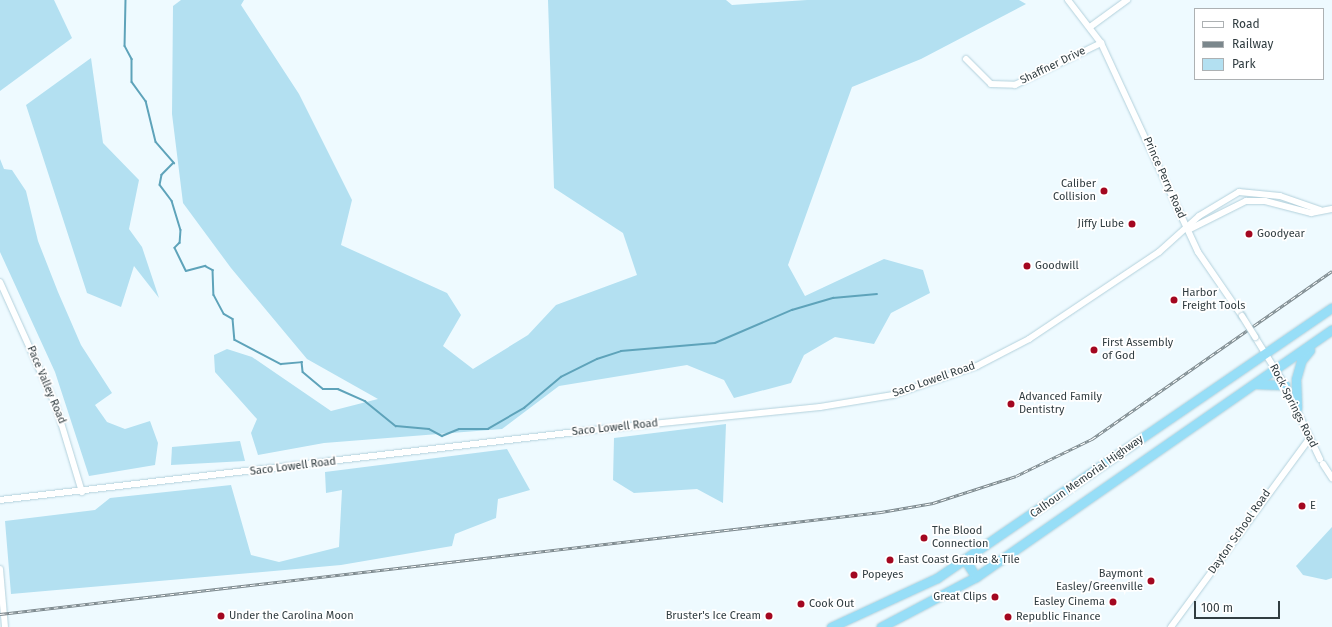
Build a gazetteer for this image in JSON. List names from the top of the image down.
{
  "streets": {
    "highway": ["Calhoun Memorial Highway"],
    "street": [
      "Shaffner Drive",
      "Prince Perry Road",
      "Saco Lowell Road",
      "Pace Valley Road",
      "Rock Springs Road",
      "Dayton School Road"
    ]
  },
  "crossings": [
    ["Shaffner Drive", "Prince Perry Road"],
    ["Prince Perry Road", "Saco Lowell Road"],
    ["Prince Perry Road", "Rock Springs Road"],
    ["Prince Perry Road", "Calhoun Memorial Highway"],
    ["Saco Lowell Road", "Pace Valley Road"],
    ["Rock Springs Road", "Calhoun Memorial Highway"],
    ["Rock Springs Road", "Dayton School Road"]
  ],
  "places": [
    "Caliber Collision",
    "Jiffy Lube",
    "Goodyear",
    "Goodwill",
    "Harbor Freight Tools",
    "First Assembly of God",
    "Advanced Family Dentistry",
    "E",
    "The Blood Connection",
    "East Coast Granite & Tile",
    "Popeyes",
    "Baymont Easley/Greenville",
    "Great Clips",
    "Easley Cinema",
    "Cook Out",
    "Under the Carolina Moon",
    "Bruster's Ice Cream",
    "Republic Finance"
  ],
  "legend": ["Road", "Railway", "Park"],
  "scale_bar": "100 m"
}
